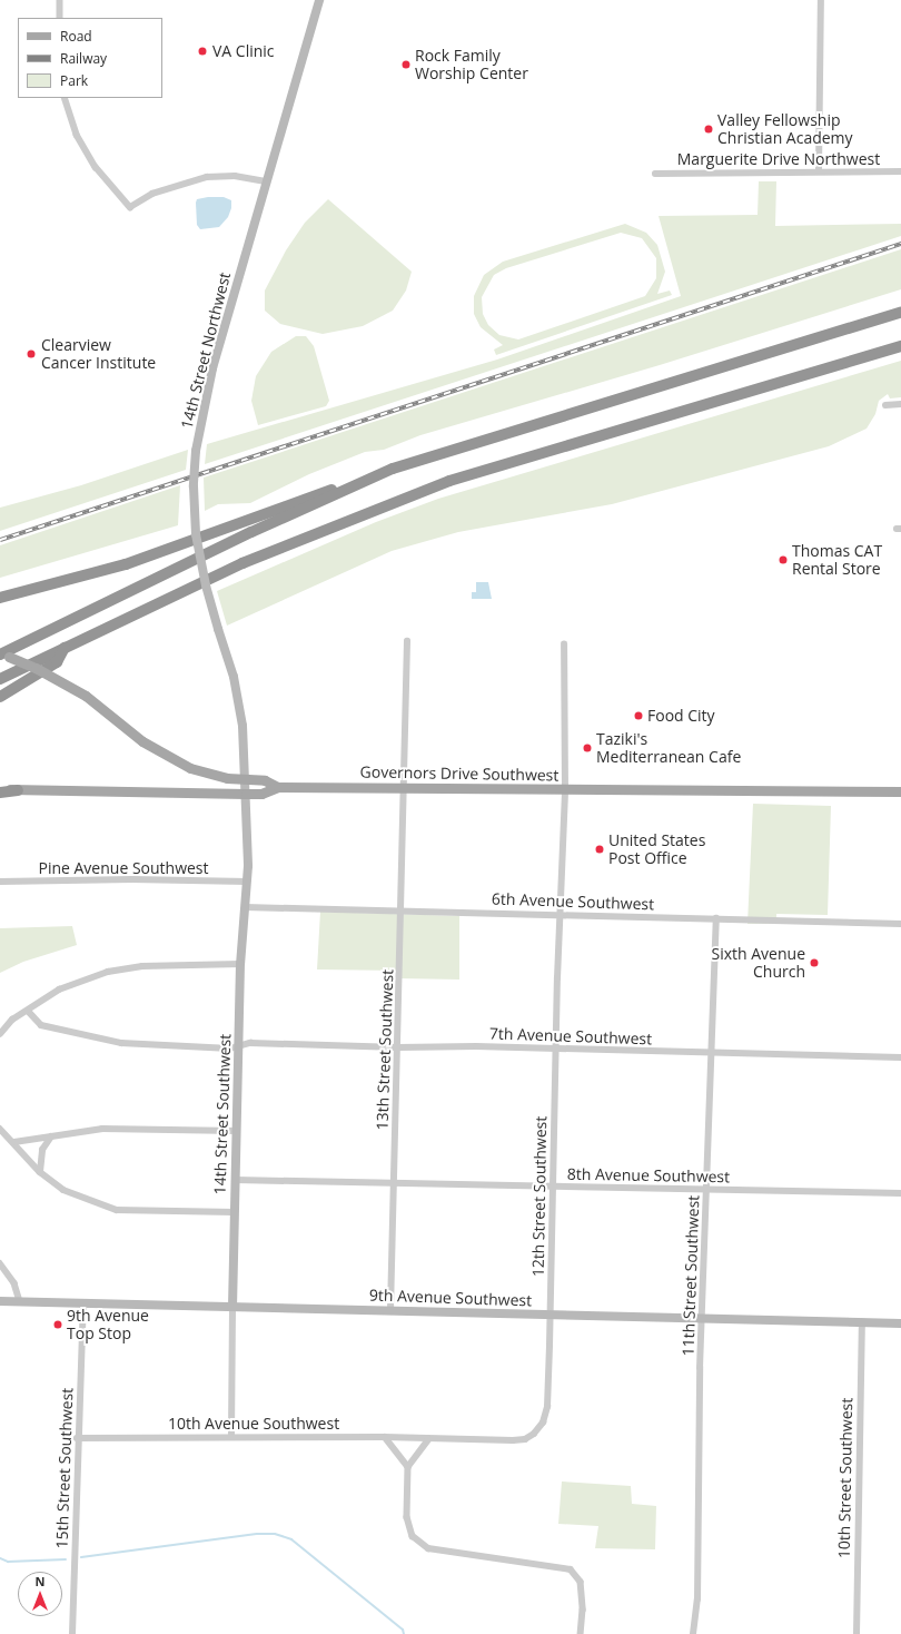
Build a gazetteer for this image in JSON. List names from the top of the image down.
{
  "streets": {
    "main road": ["Governors Drive Southwest"],
    "street": [
      "Marguerite Drive Northwest",
      "14th Street Northwest",
      "Pine Avenue Southwest",
      "6th Avenue Southwest",
      "7th Avenue Southwest",
      "13th Street Southwest",
      "14th Street Southwest",
      "8th Avenue Southwest",
      "12th Street Southwest",
      "11th Street Southwest",
      "9th Avenue Southwest",
      "10th Avenue Southwest",
      "15th Street Southwest",
      "10th Street Southwest"
    ]
  },
  "crossings": [
    ["14th Street Northwest", "Governors Drive Southwest"],
    ["14th Street Northwest", "14th Street Southwest"],
    ["Governors Drive Southwest", "13th Street Southwest"],
    ["Governors Drive Southwest", "14th Street Southwest"],
    ["Governors Drive Southwest", "12th Street Southwest"],
    ["Pine Avenue Southwest", "14th Street Southwest"],
    ["6th Avenue Southwest", "13th Street Southwest"],
    ["6th Avenue Southwest", "14th Street Southwest"],
    ["6th Avenue Southwest", "12th Street Southwest"],
    ["6th Avenue Southwest", "11th Street Southwest"],
    ["7th Avenue Southwest", "13th Street Southwest"],
    ["7th Avenue Southwest", "14th Street Southwest"],
    ["7th Avenue Southwest", "12th Street Southwest"],
    ["7th Avenue Southwest", "11th Street Southwest"],
    ["13th Street Southwest", "8th Avenue Southwest"],
    ["13th Street Southwest", "9th Avenue Southwest"],
    ["14th Street Southwest", "8th Avenue Southwest"],
    ["14th Street Southwest", "9th Avenue Southwest"],
    ["14th Street Southwest", "10th Avenue Southwest"],
    ["8th Avenue Southwest", "12th Street Southwest"],
    ["8th Avenue Southwest", "11th Street Southwest"],
    ["12th Street Southwest", "9th Avenue Southwest"],
    ["12th Street Southwest", "10th Avenue Southwest"],
    ["11th Street Southwest", "9th Avenue Southwest"],
    ["9th Avenue Southwest", "15th Street Southwest"],
    ["9th Avenue Southwest", "10th Street Southwest"],
    ["10th Avenue Southwest", "15th Street Southwest"]
  ],
  "places": [
    "VA Clinic",
    "Rock Family Worship Center",
    "Valley Fellowship Christian Academy",
    "Clearview Cancer Institute",
    "Thomas CAT Rental Store",
    "Food City",
    "Taziki's Mediterranean Cafe",
    "United States Post Office",
    "Sixth Avenue Church",
    "9th Avenue Top Stop"
  ],
  "legend": ["Road", "Railway", "Park"],
  "north": "top"
}
